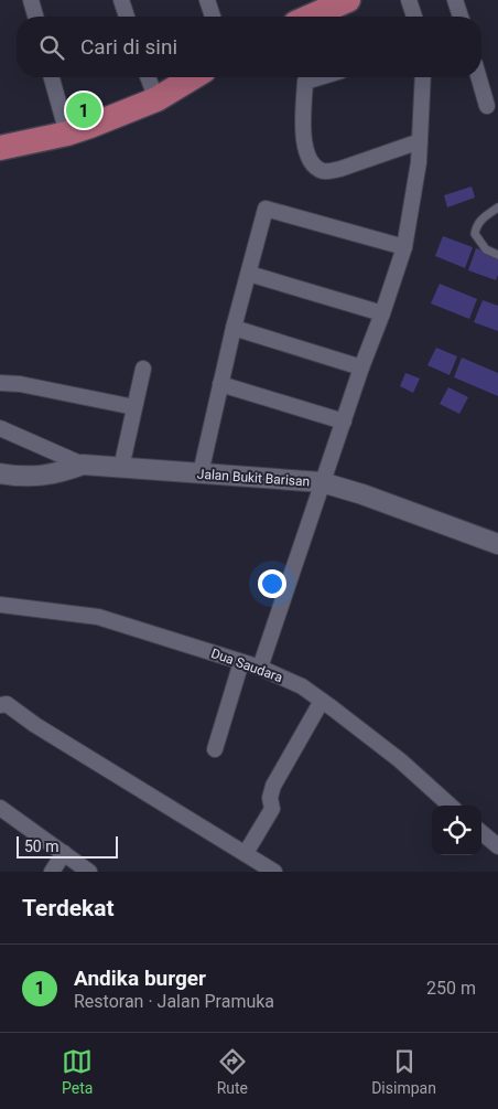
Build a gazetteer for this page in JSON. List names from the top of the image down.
{
  "streets": {
    "street": ["Jalan Bukit Barisan", "Dua Saudara"]
  },
  "scale_bar": "50 m",
  "page": {
    "search": "Cari di sini",
    "pins": "1",
    "scale": "50 m",
    "heading": "Terdekat",
    "list": [
      {
        "mark": "1",
        "name": "Andika burger",
        "note": "Restoran · Jalan Pramuka",
        "value": "250 m"
      }
    ],
    "nav": ["Peta", "Rute", "Disimpan"]
  }
}
